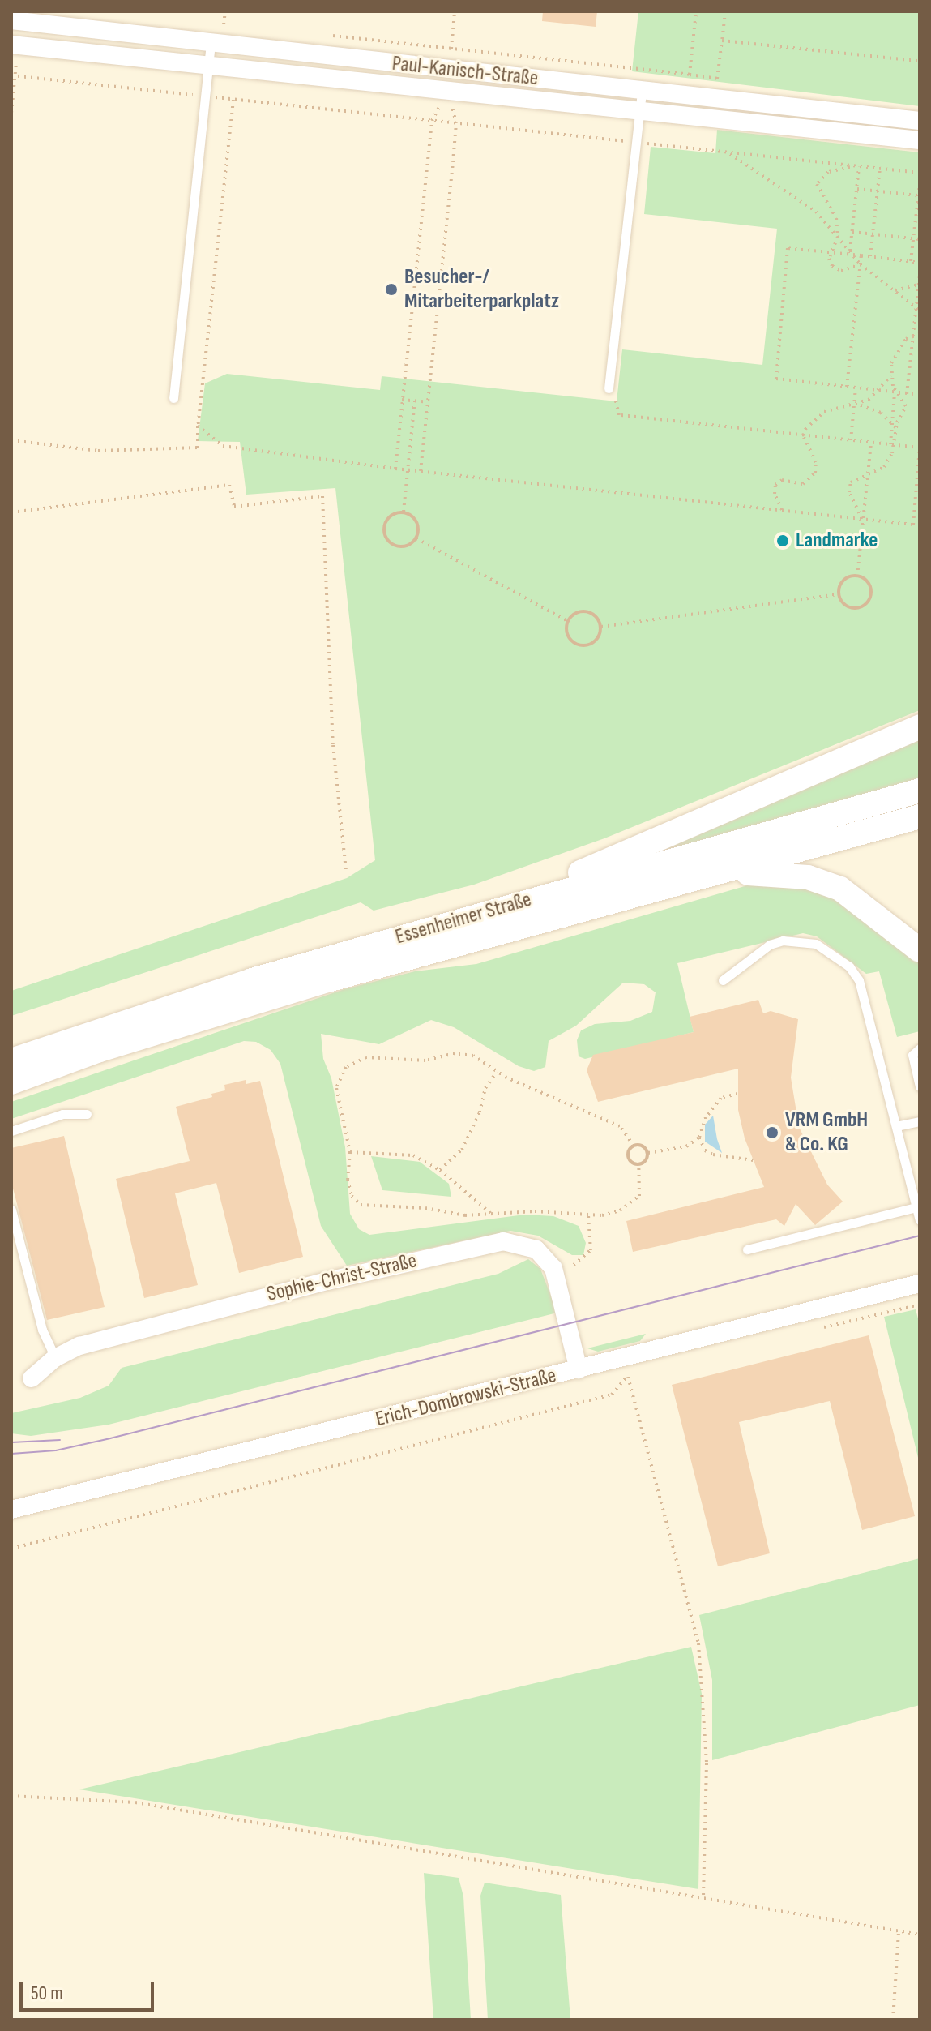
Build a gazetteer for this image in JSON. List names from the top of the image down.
{
  "streets": {
    "main road": ["Essenheimer Straße"],
    "street": ["Paul-Kanisch-Straße", "Sophie-Christ-Straße", "Erich-Dombrowski-Straße"]
  },
  "crossings": [
    ["Sophie-Christ-Straße", "Erich-Dombrowski-Straße"]
  ],
  "places": ["Besucher-/ Mitarbeiterparkplatz", "Landmarke", "VRM GmbH & Co. KG"],
  "scale_bar": "50 m"
}
